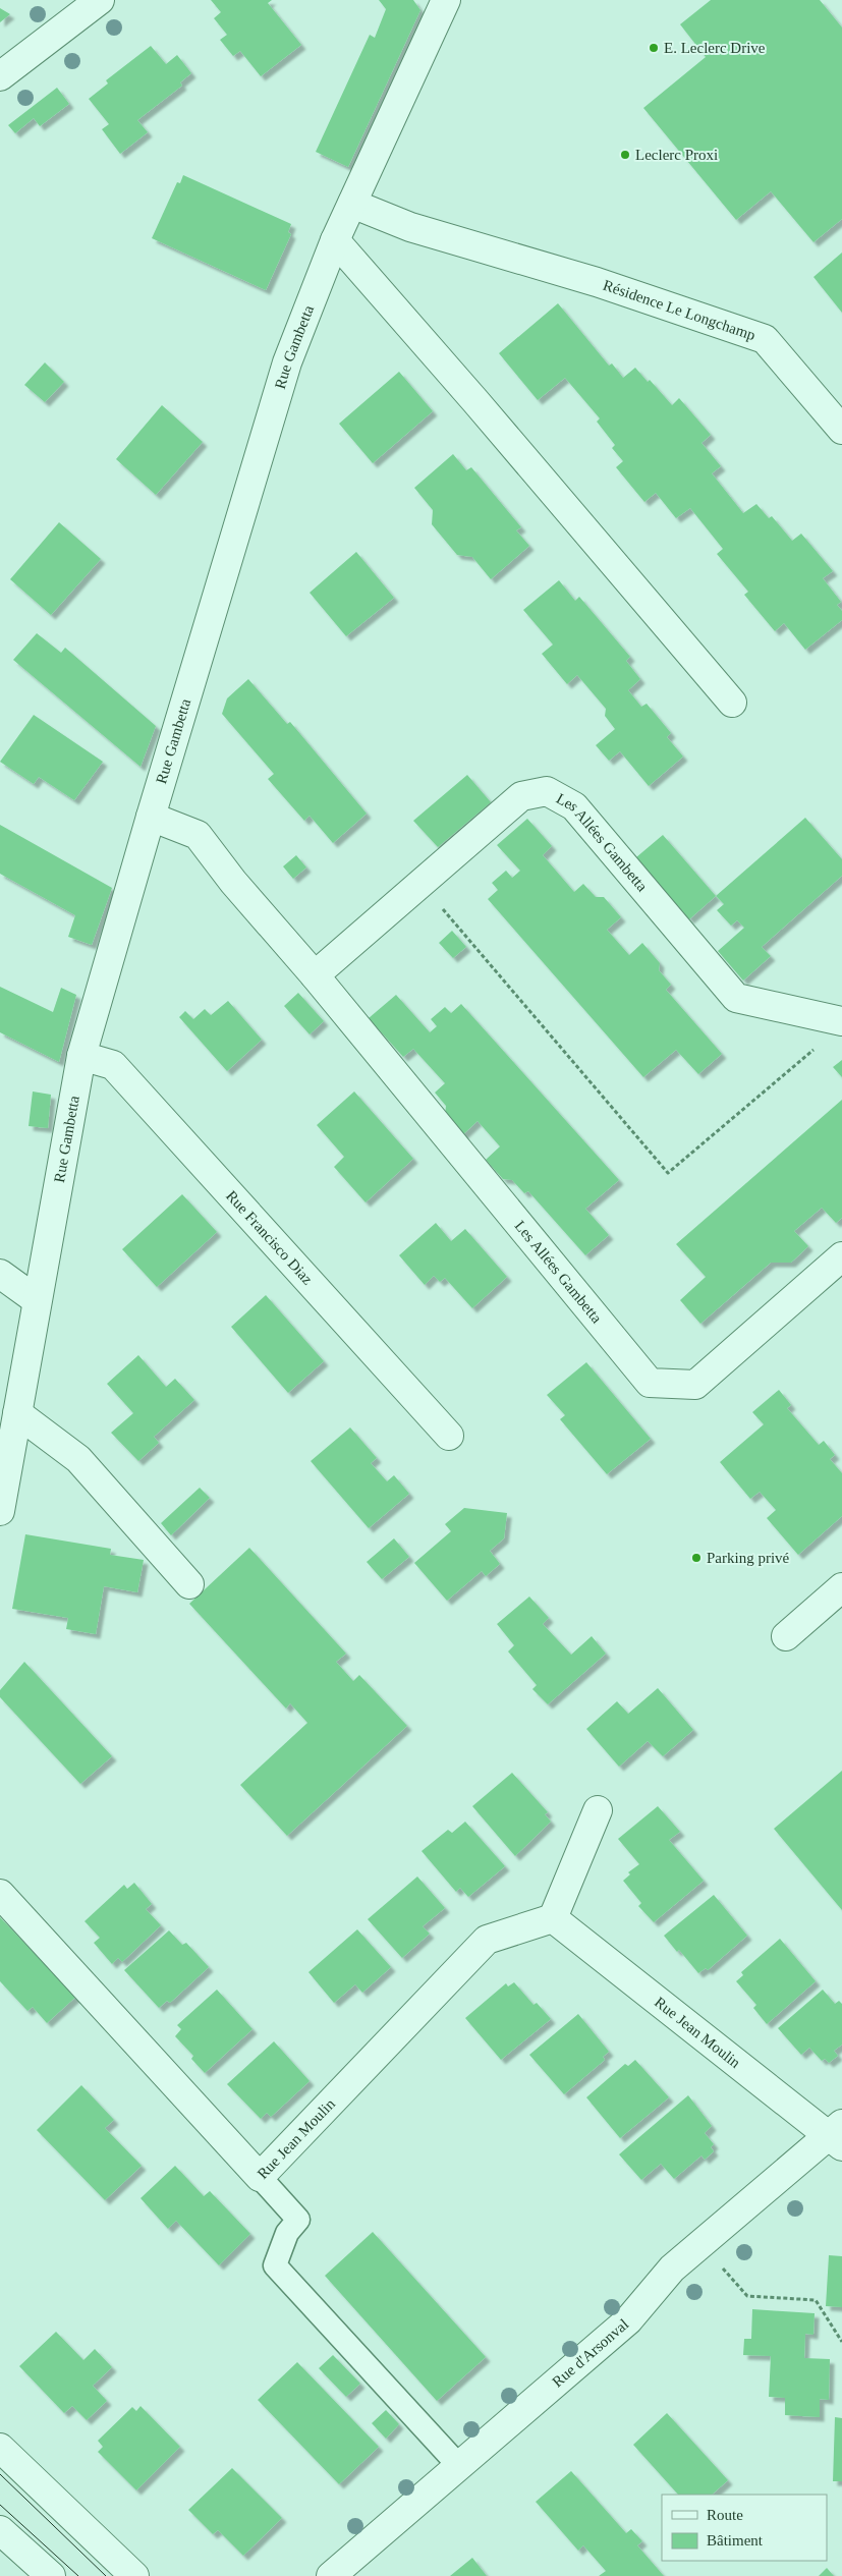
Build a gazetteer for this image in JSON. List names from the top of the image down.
{
  "streets": {
    "street": [
      "Résidence Le Longchamp",
      "Rue Gambetta",
      "Les Allées Gambetta",
      "Rue Francisco Diaz",
      "Rue Jean Moulin",
      "Rue d'Arsonval"
    ]
  },
  "crossings": [
    ["Résidence Le Longchamp", "Rue Gambetta"],
    ["Rue Gambetta", "Les Allées Gambetta"],
    ["Rue Gambetta", "Rue Francisco Diaz"],
    ["Rue Jean Moulin", "Rue d'Arsonval"]
  ],
  "places": ["E. Leclerc Drive", "Leclerc Proxi", "Parking privé"],
  "legend": ["Route", "Bâtiment"]
}
